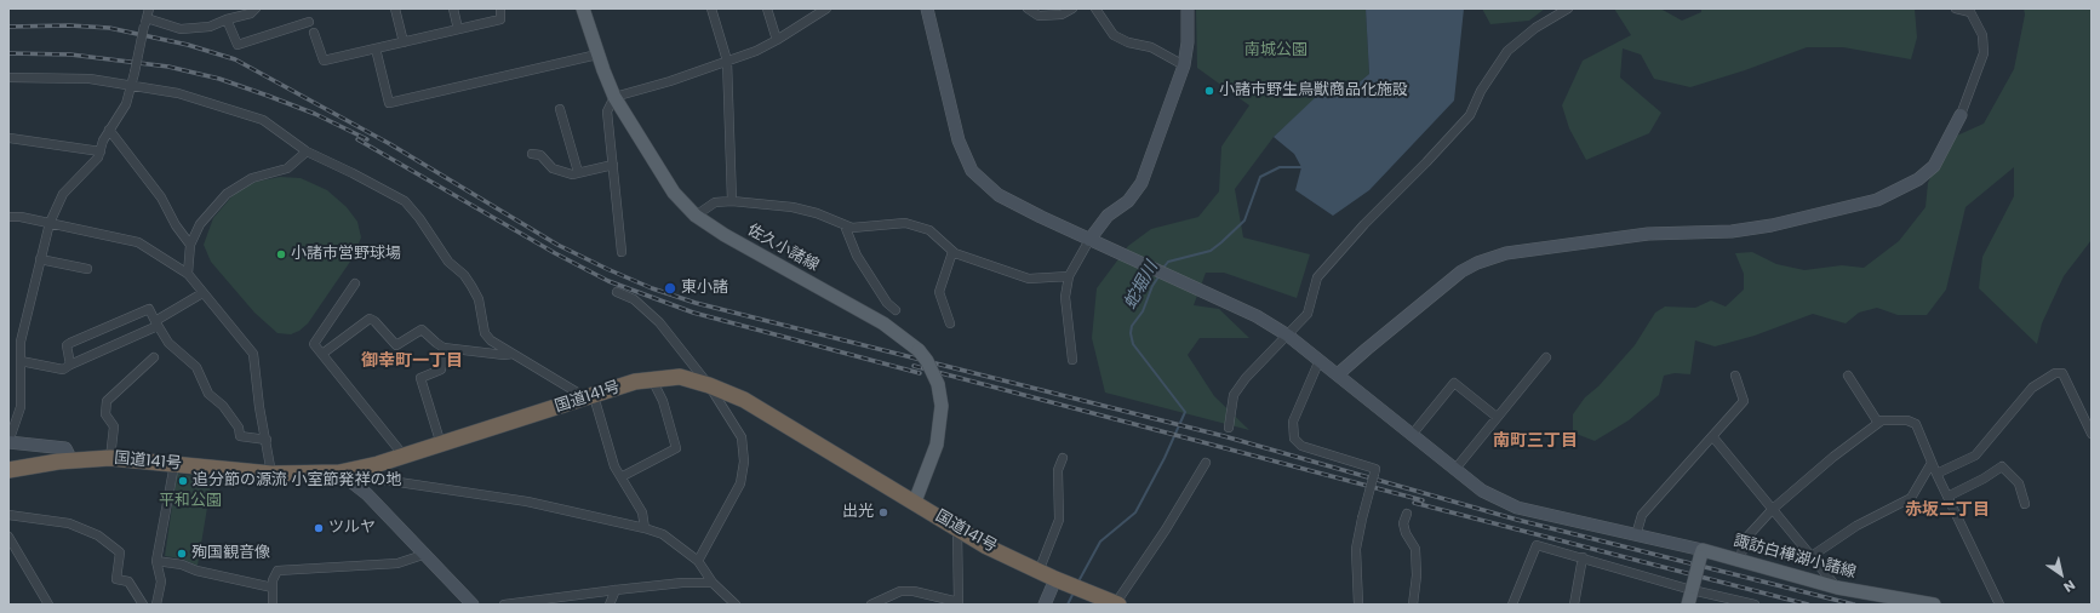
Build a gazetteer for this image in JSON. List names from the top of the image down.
{
  "streets": {
    "highway": ["国道141号"],
    "main road": ["佐久小諸線", "諏訪白樺湖小諸線"]
  },
  "crossings": [
    ["佐久小諸線", "国道141号"]
  ],
  "districts": ["御幸町一丁目", "南町三丁目", "赤坂二丁目"],
  "water": ["蛇堀川"],
  "parks": ["南城公園", "平和公園"],
  "places": [
    "小諸市野生鳥獣商品化施設",
    "小諸市営野球場",
    "東小諸",
    "追分節の源流 小室節発祥の地",
    "出光",
    "ツルヤ",
    "殉国観音像"
  ],
  "north": "bottom right"
}
